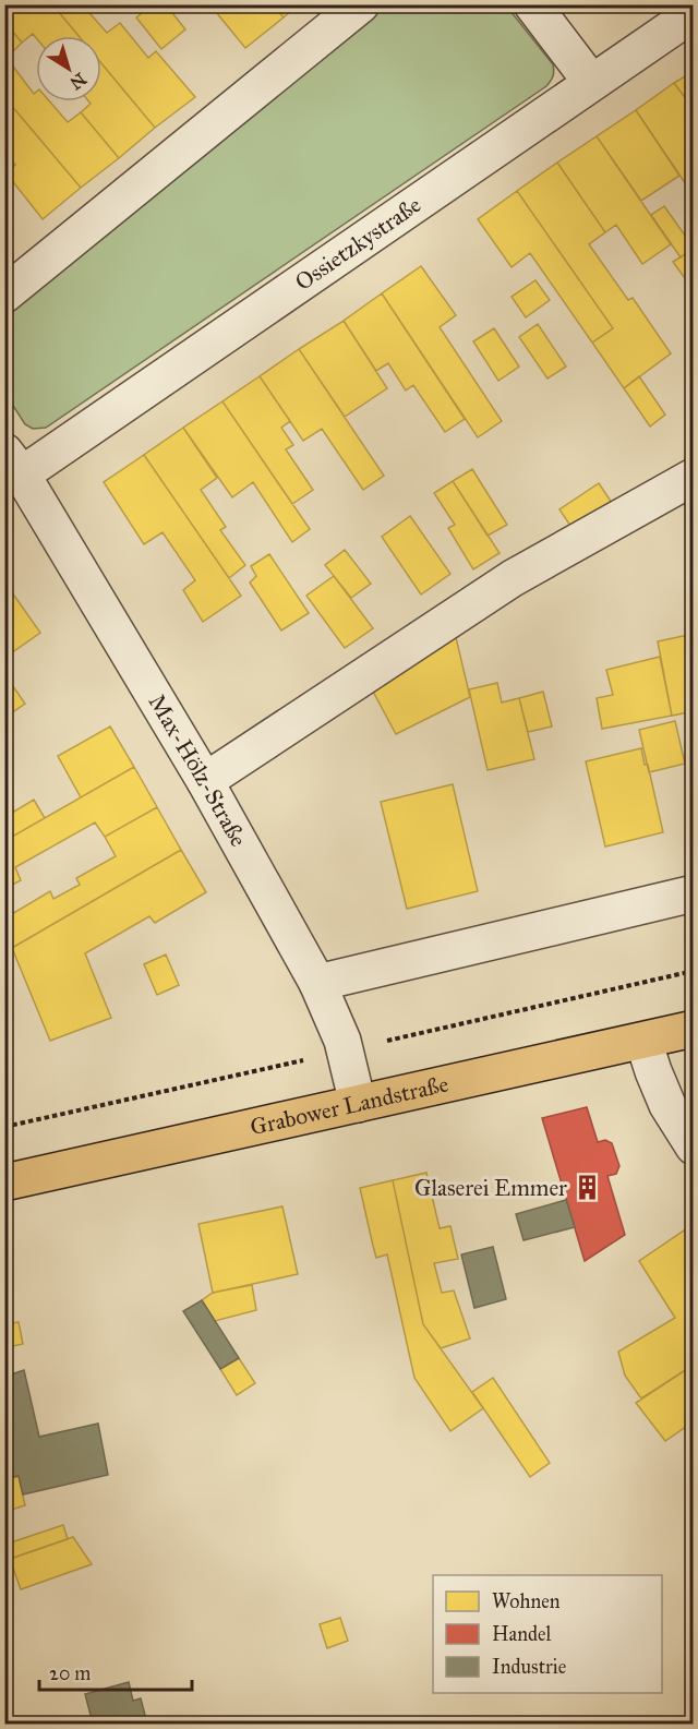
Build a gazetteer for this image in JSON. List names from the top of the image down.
{
  "streets": {
    "main road": ["Grabower Landstraße"],
    "street": ["Ossietzkystraße", "Max-Hölz-Straße"]
  },
  "crossings": [
    ["Ossietzkystraße", "Max-Hölz-Straße"],
    ["Max-Hölz-Straße", "Grabower Landstraße"]
  ],
  "places": {
    "building": ["Glaserei Emmer"]
  },
  "legend": ["Wohnen", "Handel", "Industrie"],
  "scale_bar": "20 m",
  "north": "bottom right"
}
